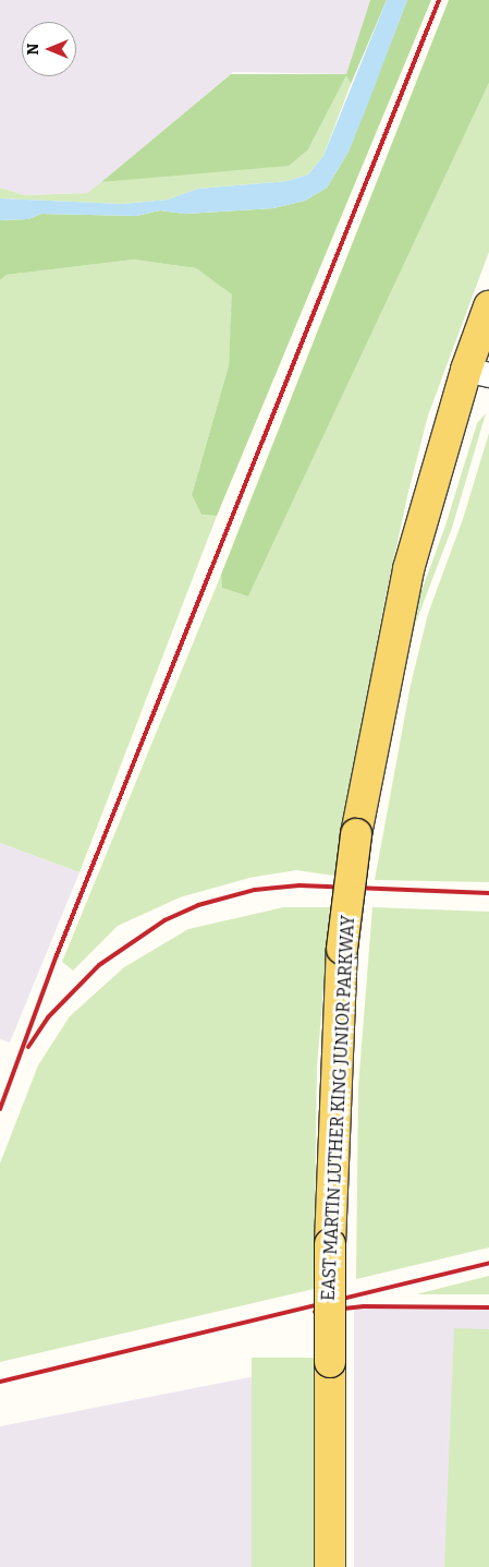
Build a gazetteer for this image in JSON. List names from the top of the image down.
{
  "streets": {
    "main road": ["EAST MARTIN LUTHER KING JUNIOR PARKWAY"]
  },
  "north": "left"
}
